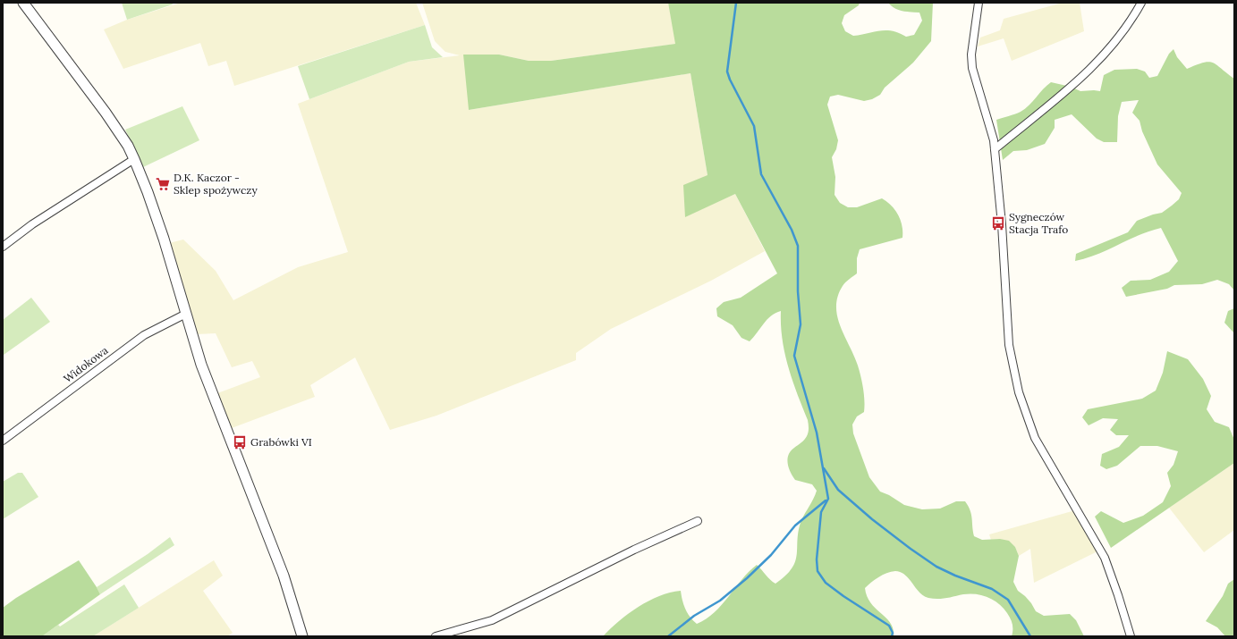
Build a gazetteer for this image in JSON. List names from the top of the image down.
{
  "streets": {
    "street": ["Widokowa"]
  },
  "places": {
    "supermarket": ["D.K. Kaczor - Sklep spożywczy"],
    "bus stop": ["Sygneczów Stacja Trafo", "Grabówki VI"]
  }
}
